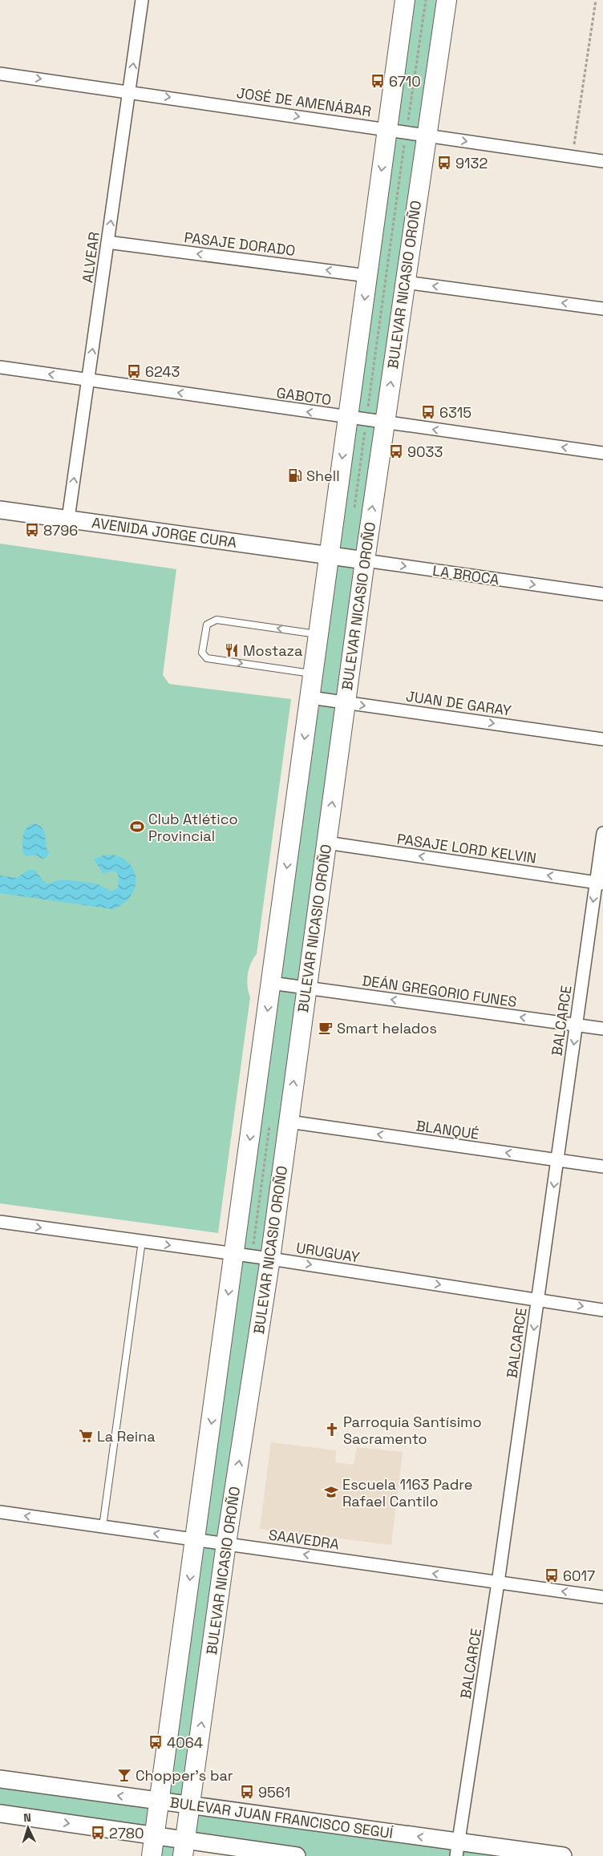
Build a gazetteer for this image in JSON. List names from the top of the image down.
{
  "streets": {
    "main road": [
      "BULEVAR NICASIO OROÑO",
      "AVENIDA JORGE CURA",
      "LA BROCA",
      "BULEVAR JUAN FRANCISCO SEGUÍ"
    ],
    "street": [
      "JOSÉ DE AMENÁBAR",
      "PASAJE DORADO",
      "ALVEAR",
      "GABOTO",
      "JUAN DE GARAY",
      "PASAJE LORD KELVIN",
      "DEÁN GREGORIO FUNES",
      "BALCARCE",
      "BLANQUÉ",
      "URUGUAY",
      "SAAVEDRA"
    ]
  },
  "crossings": [
    ["JOSÉ DE AMENÁBAR", "ALVEAR"],
    ["JOSÉ DE AMENÁBAR", "BULEVAR NICASIO OROÑO"],
    ["PASAJE DORADO", "ALVEAR"],
    ["ALVEAR", "GABOTO"],
    ["ALVEAR", "AVENIDA JORGE CURA"],
    ["BULEVAR NICASIO OROÑO", "GABOTO"],
    ["BULEVAR NICASIO OROÑO", "LA BROCA"],
    ["BULEVAR NICASIO OROÑO", "JUAN DE GARAY"],
    ["BULEVAR NICASIO OROÑO", "PASAJE LORD KELVIN"],
    ["BULEVAR NICASIO OROÑO", "DEÁN GREGORIO FUNES"],
    ["BULEVAR NICASIO OROÑO", "BLANQUÉ"],
    ["BULEVAR NICASIO OROÑO", "URUGUAY"],
    ["BULEVAR NICASIO OROÑO", "SAAVEDRA"],
    ["BULEVAR NICASIO OROÑO", "BULEVAR JUAN FRANCISCO SEGUÍ"],
    ["AVENIDA JORGE CURA", "LA BROCA"],
    ["PASAJE LORD KELVIN", "BALCARCE"],
    ["DEÁN GREGORIO FUNES", "BALCARCE"],
    ["BALCARCE", "BLANQUÉ"],
    ["BALCARCE", "URUGUAY"],
    ["BALCARCE", "SAAVEDRA"],
    ["BALCARCE", "BULEVAR JUAN FRANCISCO SEGUÍ"]
  ],
  "one_way": [
    "JOSÉ DE AMENÁBAR",
    "PASAJE DORADO",
    "ALVEAR",
    "GABOTO",
    "LA BROCA",
    "JUAN DE GARAY",
    "PASAJE LORD KELVIN",
    "DEÁN GREGORIO FUNES",
    "BALCARCE",
    "BLANQUÉ",
    "URUGUAY",
    "SAAVEDRA"
  ],
  "places": {
    "bus stop": [
      "6710",
      "9132",
      "6243",
      "6315",
      "9033",
      "8796",
      "6017",
      "4064",
      "9561",
      "2780"
    ],
    "fuel station": ["Shell"],
    "restaurant": ["Mostaza"],
    "sports": ["Club Atlético Provincial"],
    "cafe": ["Smart helados"],
    "church": ["Parroquia Santísimo Sacramento"],
    "supermarket": ["La Reina"],
    "school or university": ["Escuela 1163 Padre Rafael Cantilo"],
    "bar": ["Chopper's bar"]
  },
  "north": "top"
}
